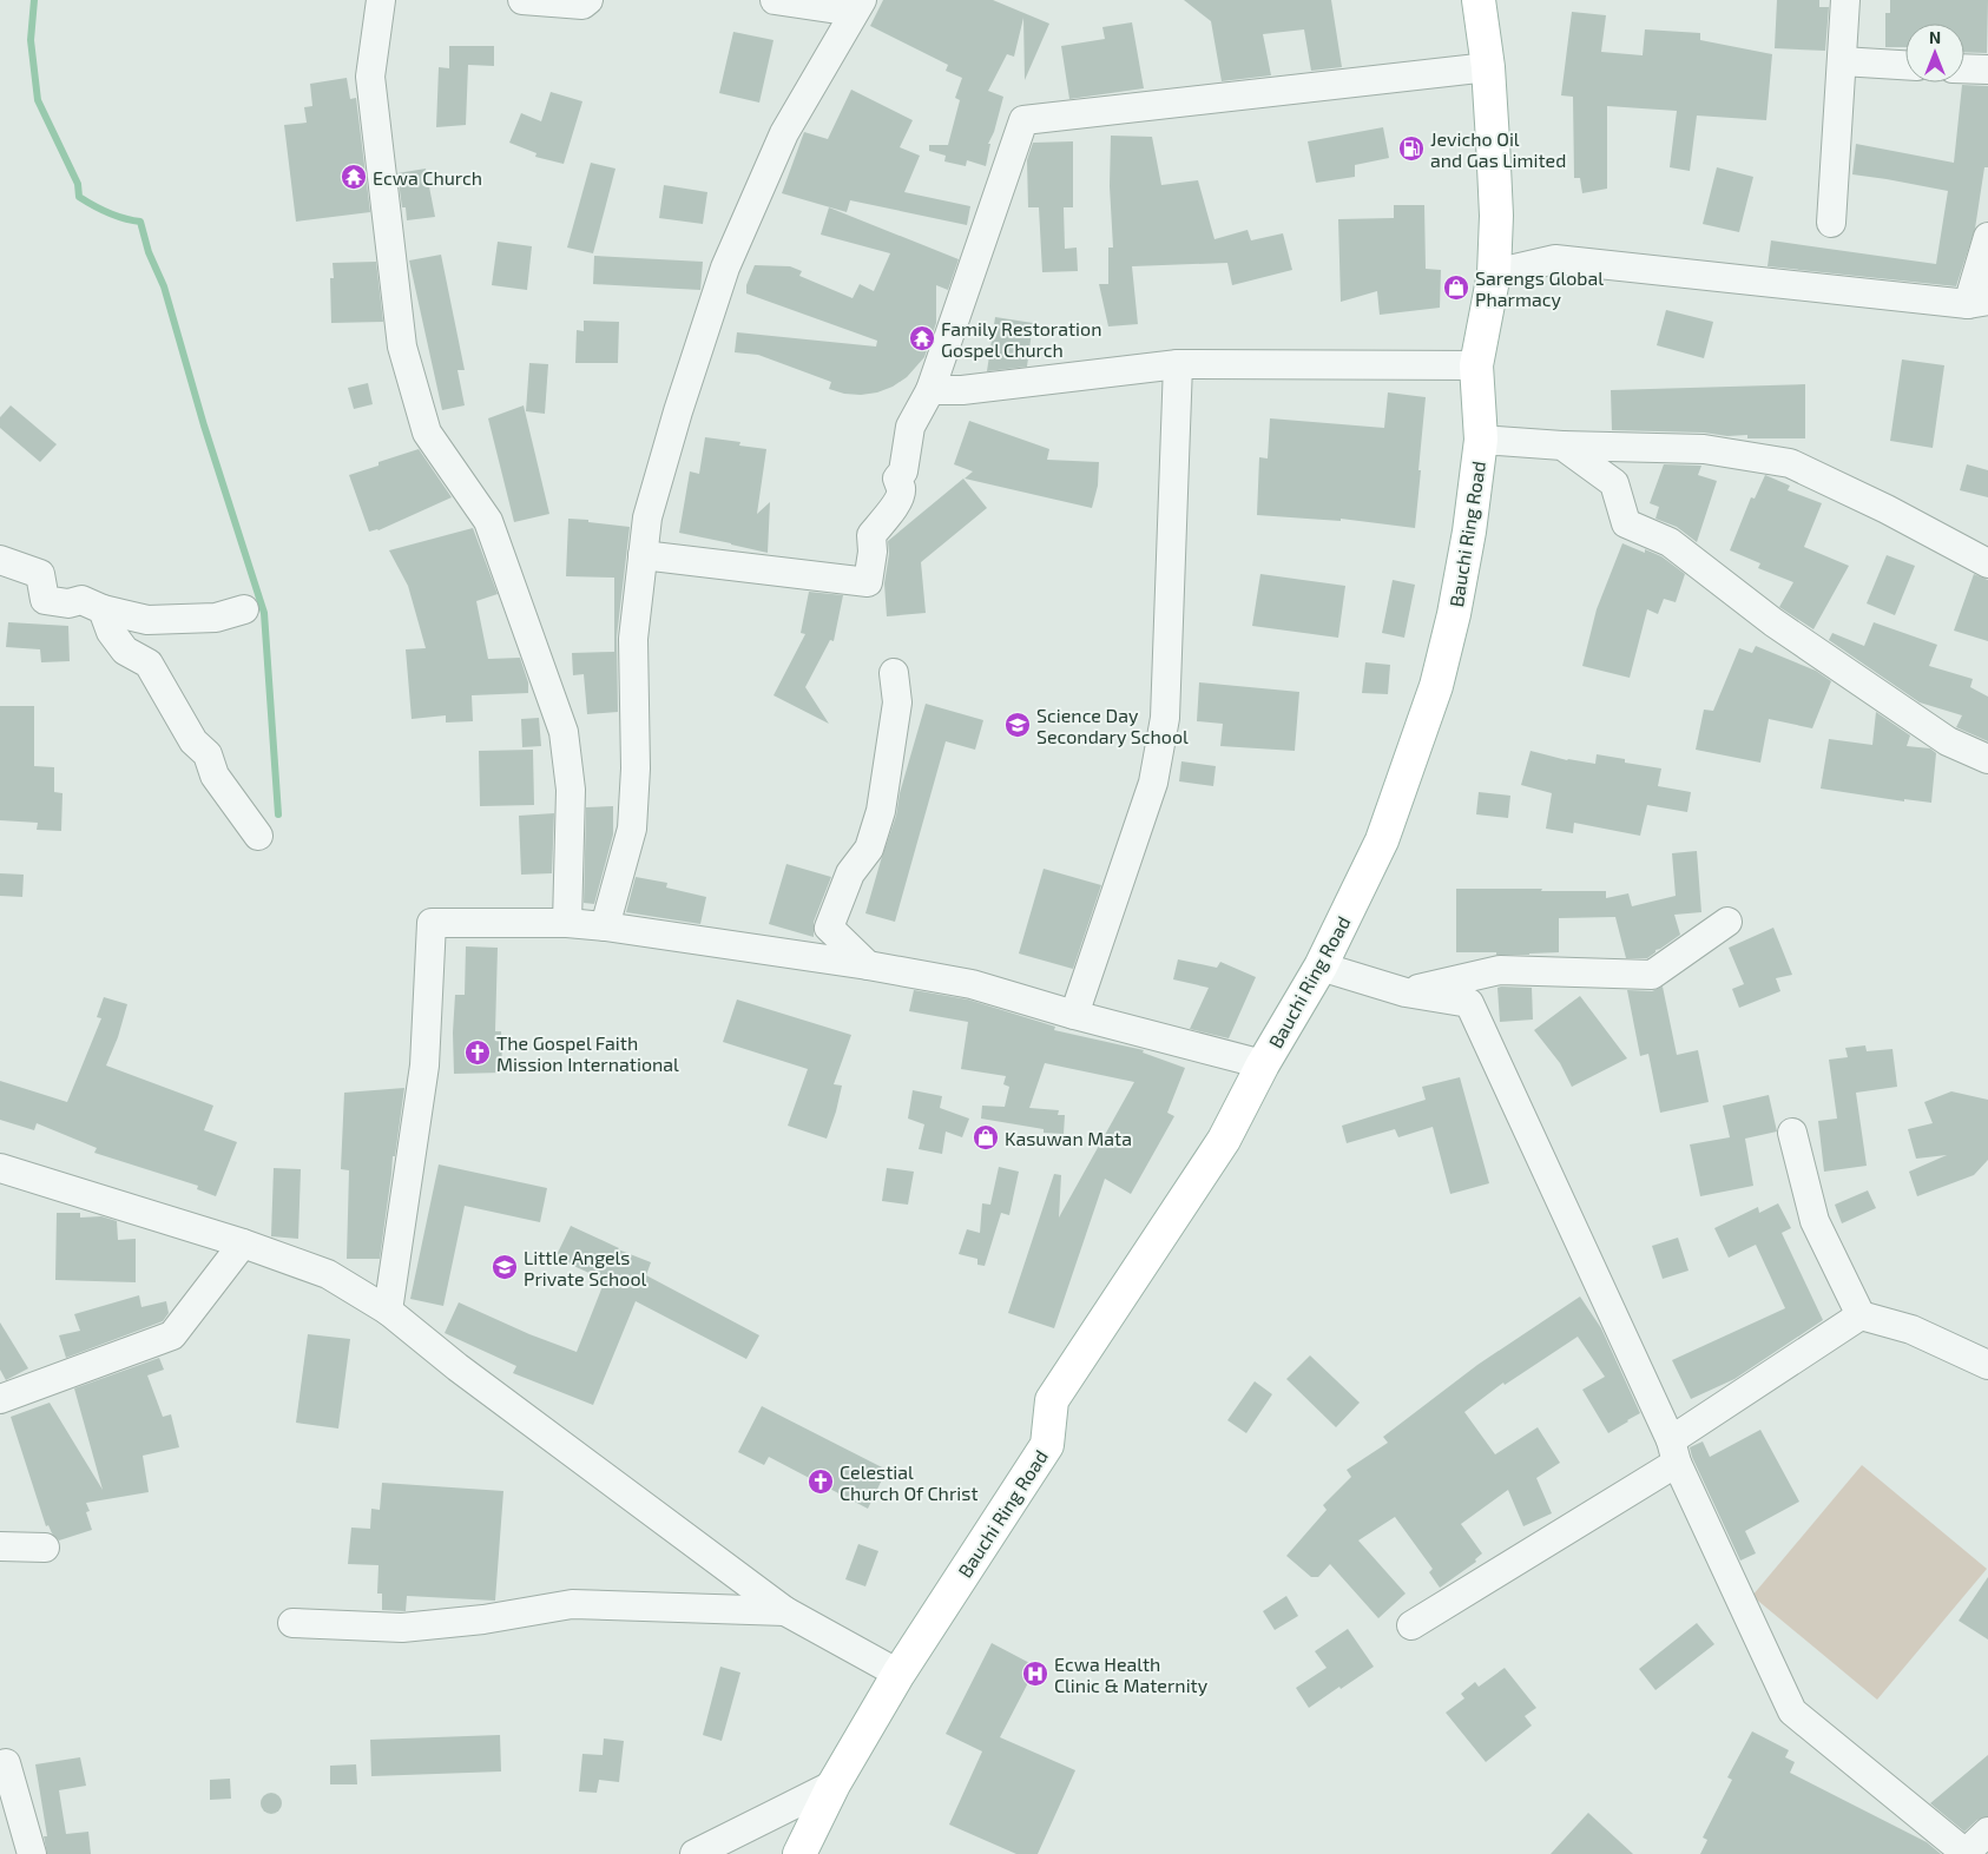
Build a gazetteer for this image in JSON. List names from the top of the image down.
{
  "streets": {
    "main road": ["Bauchi Ring Road"]
  },
  "places": {
    "fuel station": ["Jevicho Oil and Gas Limited"],
    "temple": ["Ecwa Church", "Family Restoration Gospel Church"],
    "shop": ["Sarengs Global Pharmacy", "Kasuwan Mata"],
    "school or university": ["Science Day Secondary School", "Little Angels Private School"],
    "church": ["The Gospel Faith Mission International", "Celestial Church Of Christ"],
    "hospital": ["Ecwa Health Clinic & Maternity"]
  },
  "north": "top"
}
